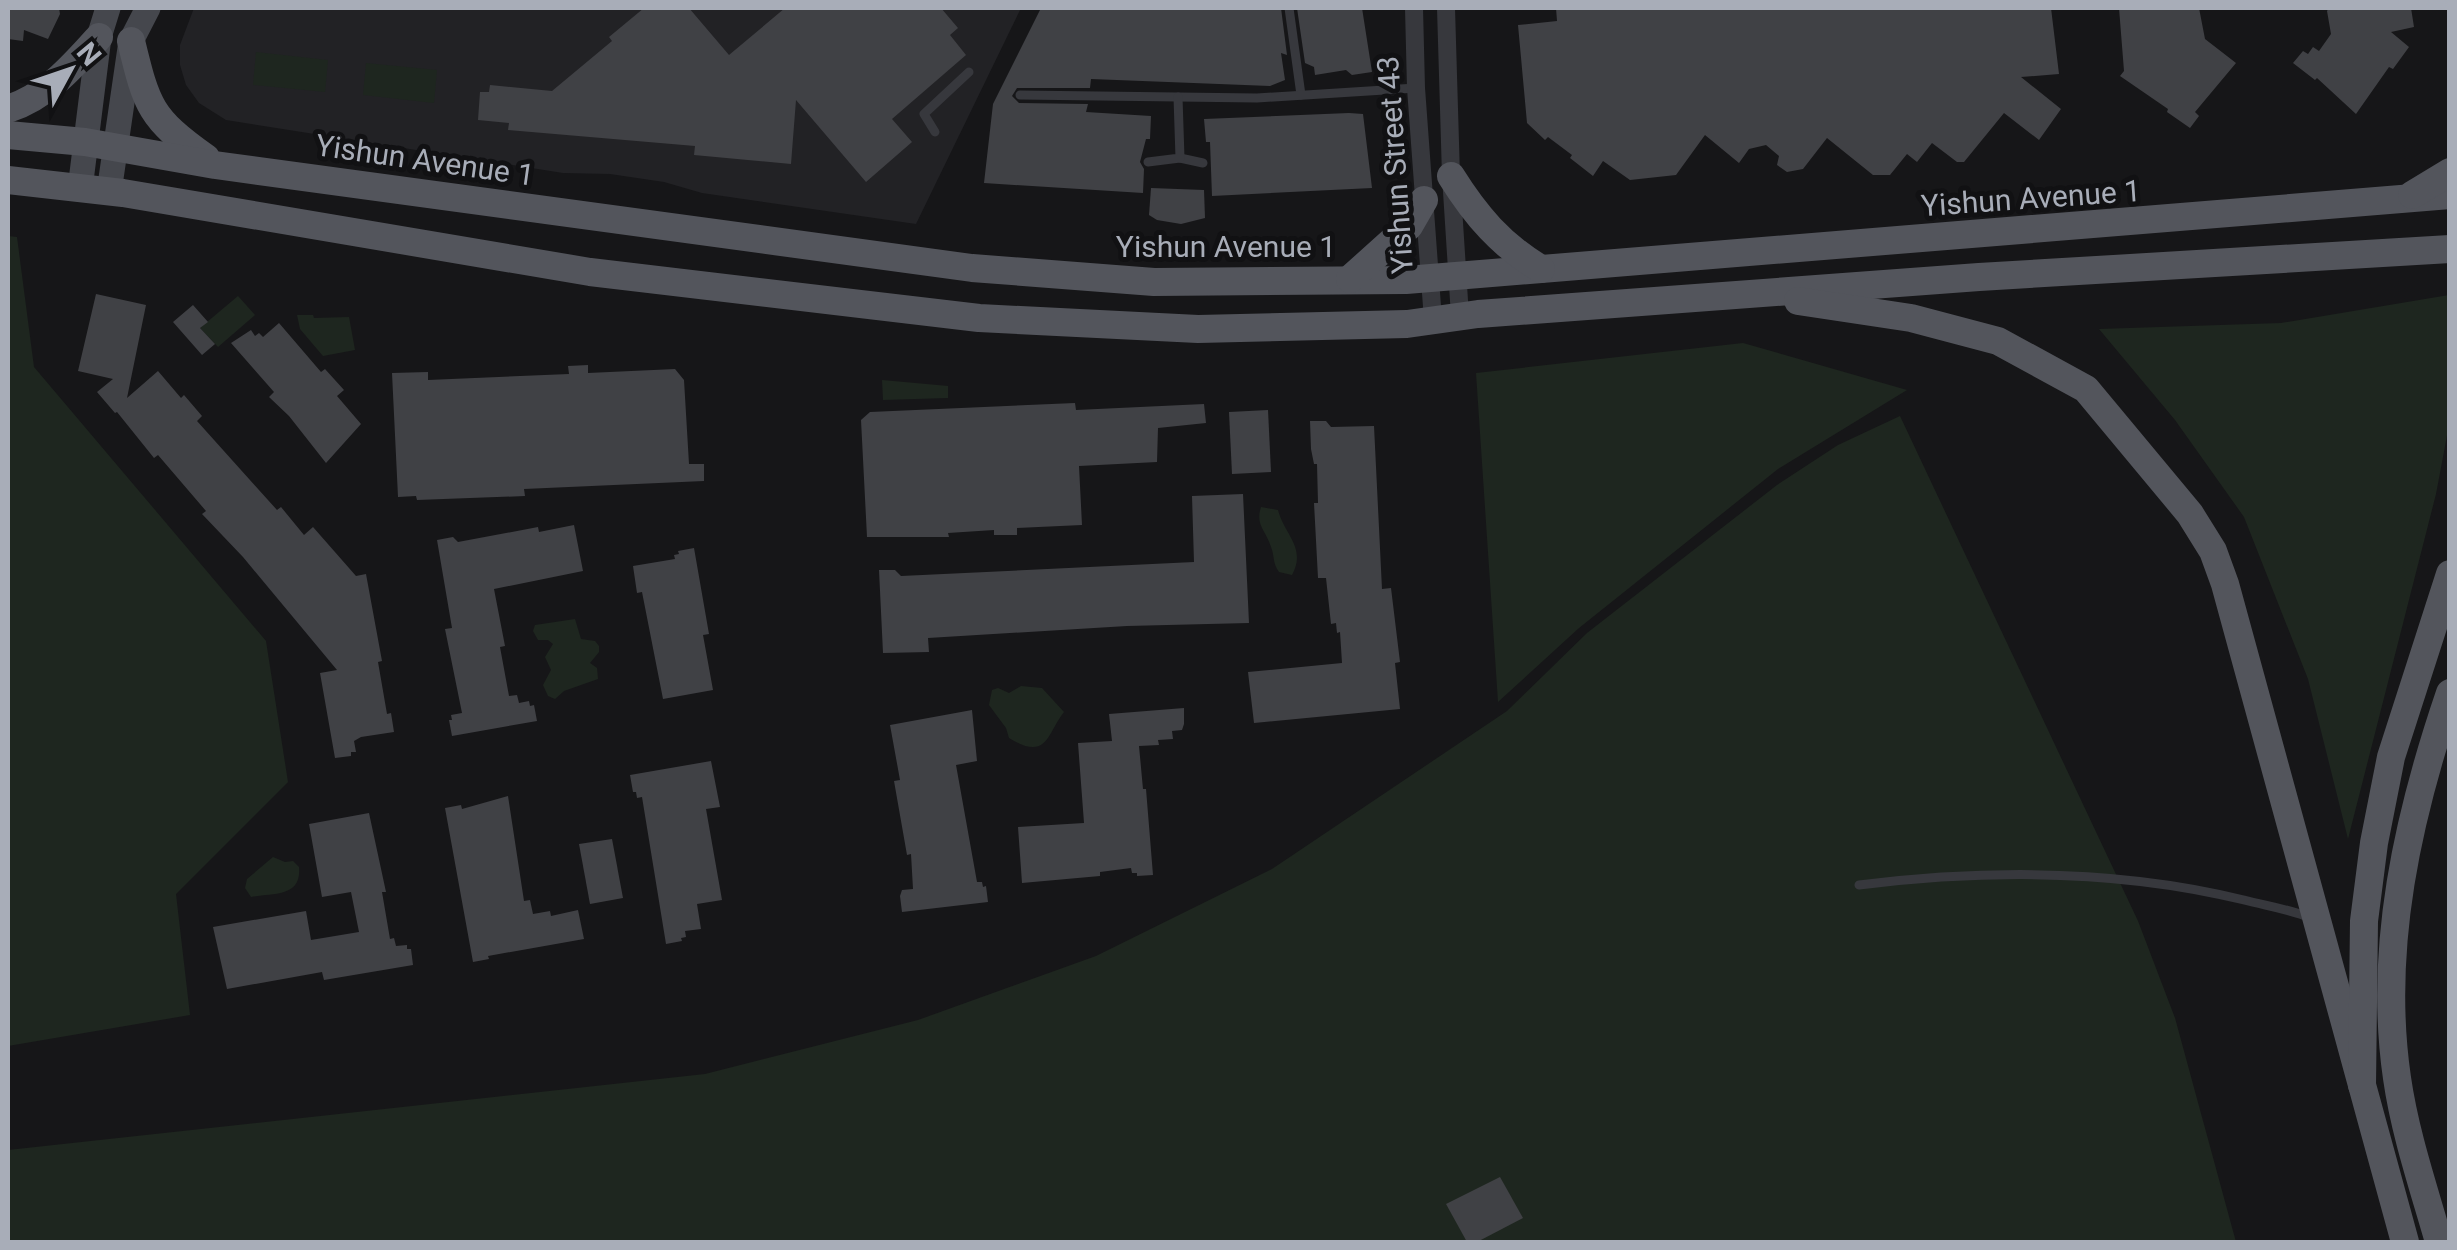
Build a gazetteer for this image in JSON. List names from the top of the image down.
{
  "streets": {
    "main road": ["Yishun Avenue 1"],
    "street": ["Yishun Street 43"]
  },
  "crossings": [
    ["Yishun Avenue 1", "Yishun Street 43"]
  ],
  "north": "top right"
}
